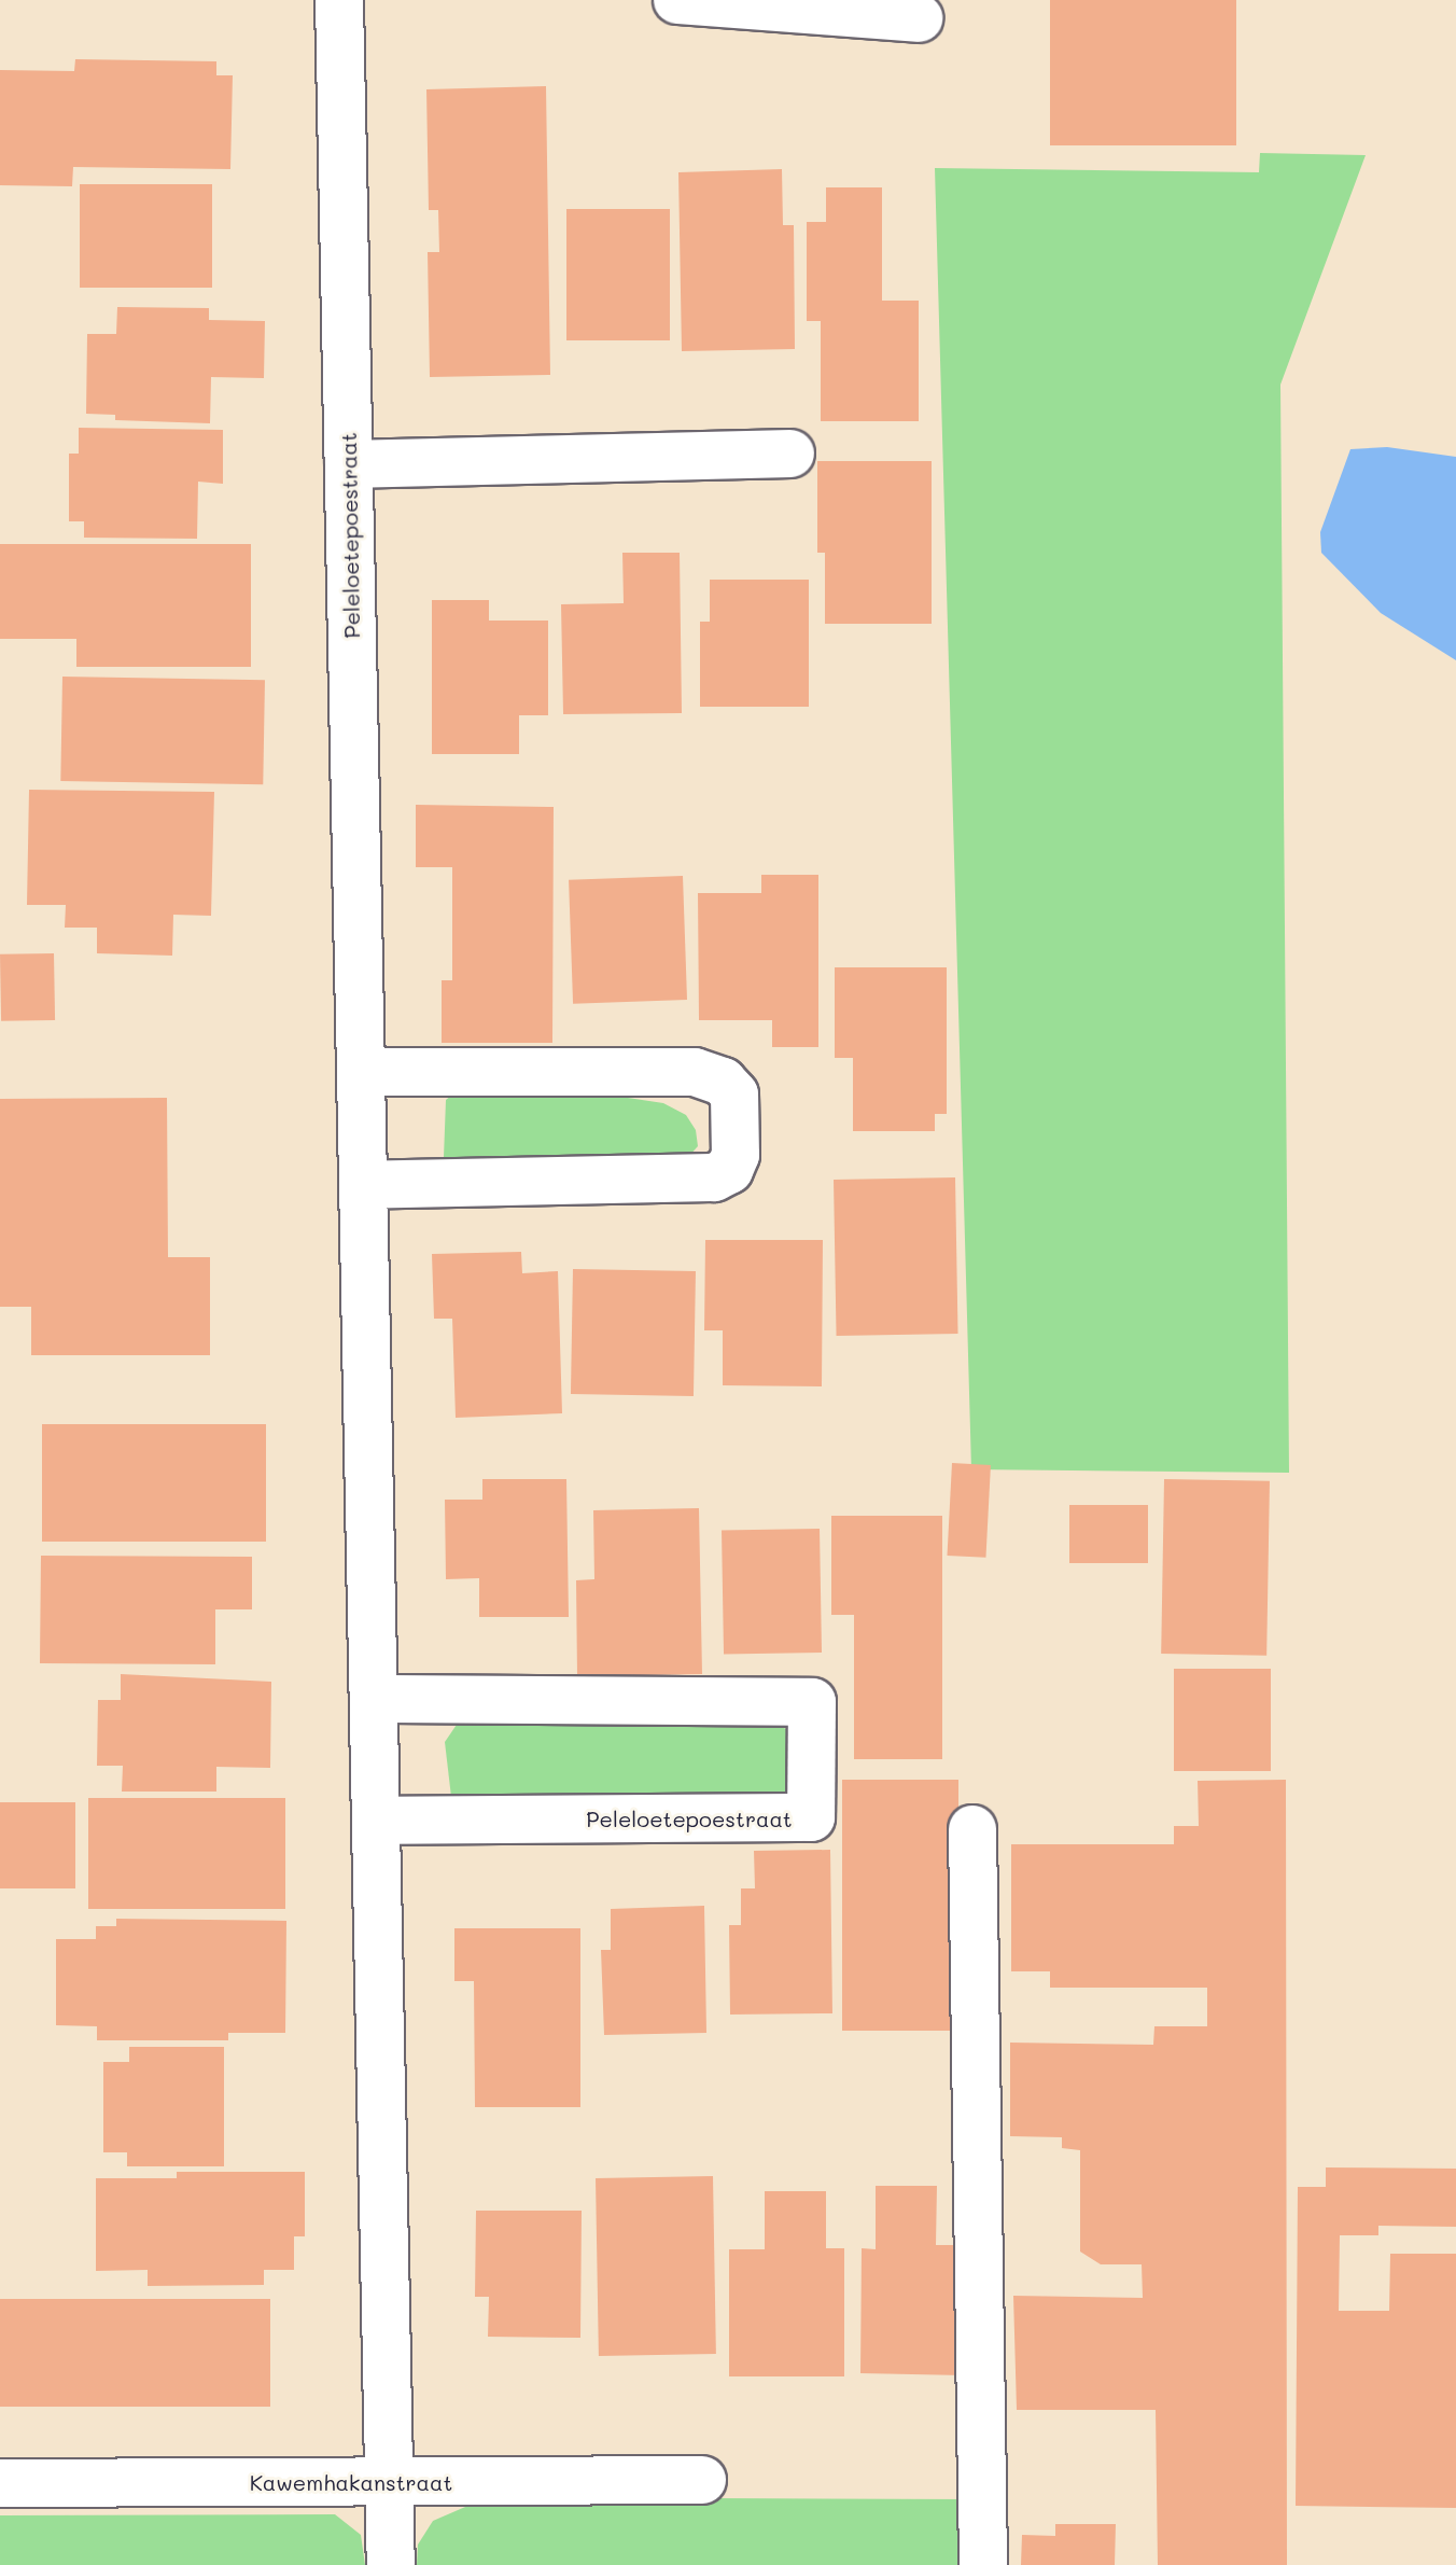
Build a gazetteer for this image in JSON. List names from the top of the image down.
{
  "streets": {
    "street": ["Peleloetepoestraat", "Kawemhakanstraat"]
  },
  "crossings": [
    ["Peleloetepoestraat", "Kawemhakanstraat"]
  ]
}
